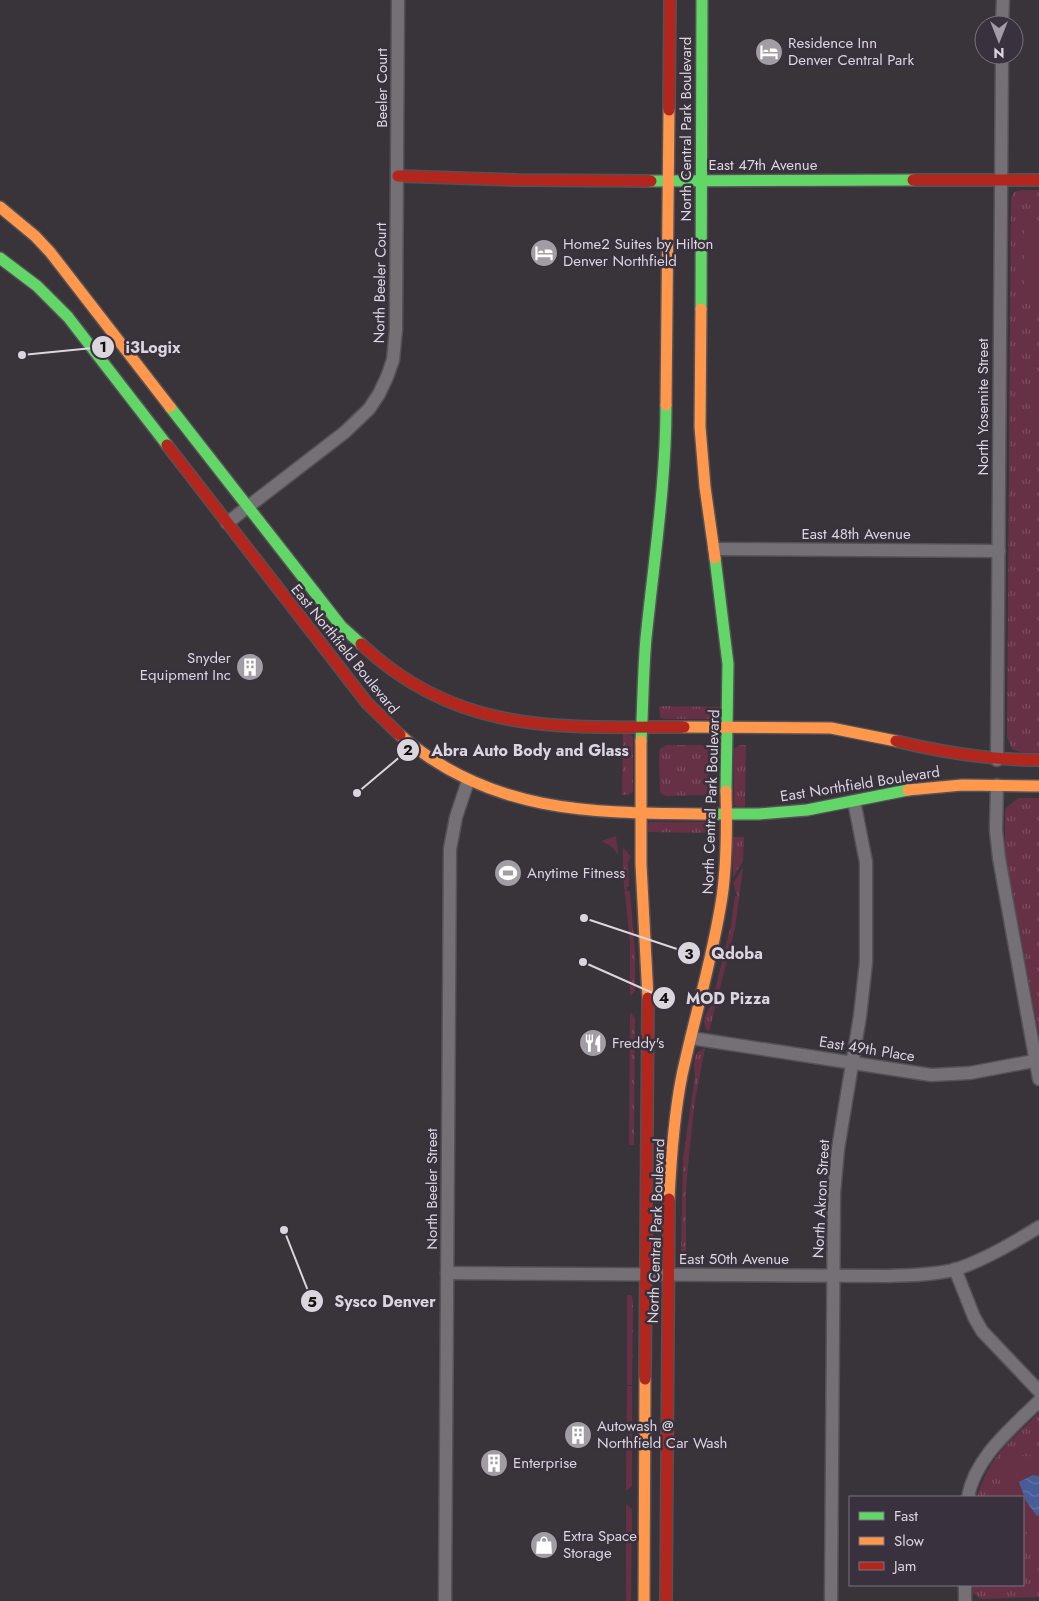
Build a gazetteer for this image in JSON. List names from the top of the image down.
{
  "streets": {
    "main road": ["North Central Park Boulevard", "East 47th Avenue", "East Northfield Boulevard"],
    "street": [
      "Beeler Court",
      "North Beeler Court",
      "North Yosemite Street",
      "East 48th Avenue",
      "East 49th Place",
      "North Beeler Street",
      "North Akron Street",
      "East 50th Avenue"
    ]
  },
  "crossings": [
    ["Beeler Court", "East 47th Avenue"],
    ["Beeler Court", "North Beeler Court"],
    ["North Central Park Boulevard", "East 47th Avenue"],
    ["North Central Park Boulevard", "East 48th Avenue"],
    ["North Central Park Boulevard", "East Northfield Boulevard"],
    ["North Central Park Boulevard", "East 49th Place"],
    ["North Central Park Boulevard", "East 50th Avenue"],
    ["East 47th Avenue", "North Beeler Court"],
    ["East 47th Avenue", "North Yosemite Street"],
    ["North Beeler Court", "East Northfield Boulevard"],
    ["North Yosemite Street", "East 48th Avenue"],
    ["North Yosemite Street", "East Northfield Boulevard"],
    ["East Northfield Boulevard", "North Beeler Street"],
    ["East Northfield Boulevard", "North Akron Street"],
    ["East 49th Place", "North Akron Street"],
    ["North Beeler Street", "East 50th Avenue"],
    ["North Akron Street", "East 50th Avenue"]
  ],
  "places": {
    "hotel": ["Residence Inn Denver Central Park", "Home2 Suites by Hilton Denver Northfield"],
    "other": [
      "i3Logix",
      "Abra Auto Body and Glass",
      "Qdoba",
      "MOD Pizza",
      "Sysco Denver"
    ],
    "building": ["Snyder Equipment Inc", "Autowash @ Northfield Car Wash", "Enterprise"],
    "sports": ["Anytime Fitness"],
    "restaurant": ["Freddy's"],
    "shop": ["Extra Space Storage"]
  },
  "legend": ["Fast", "Slow", "Jam"],
  "north": "bottom"
}
